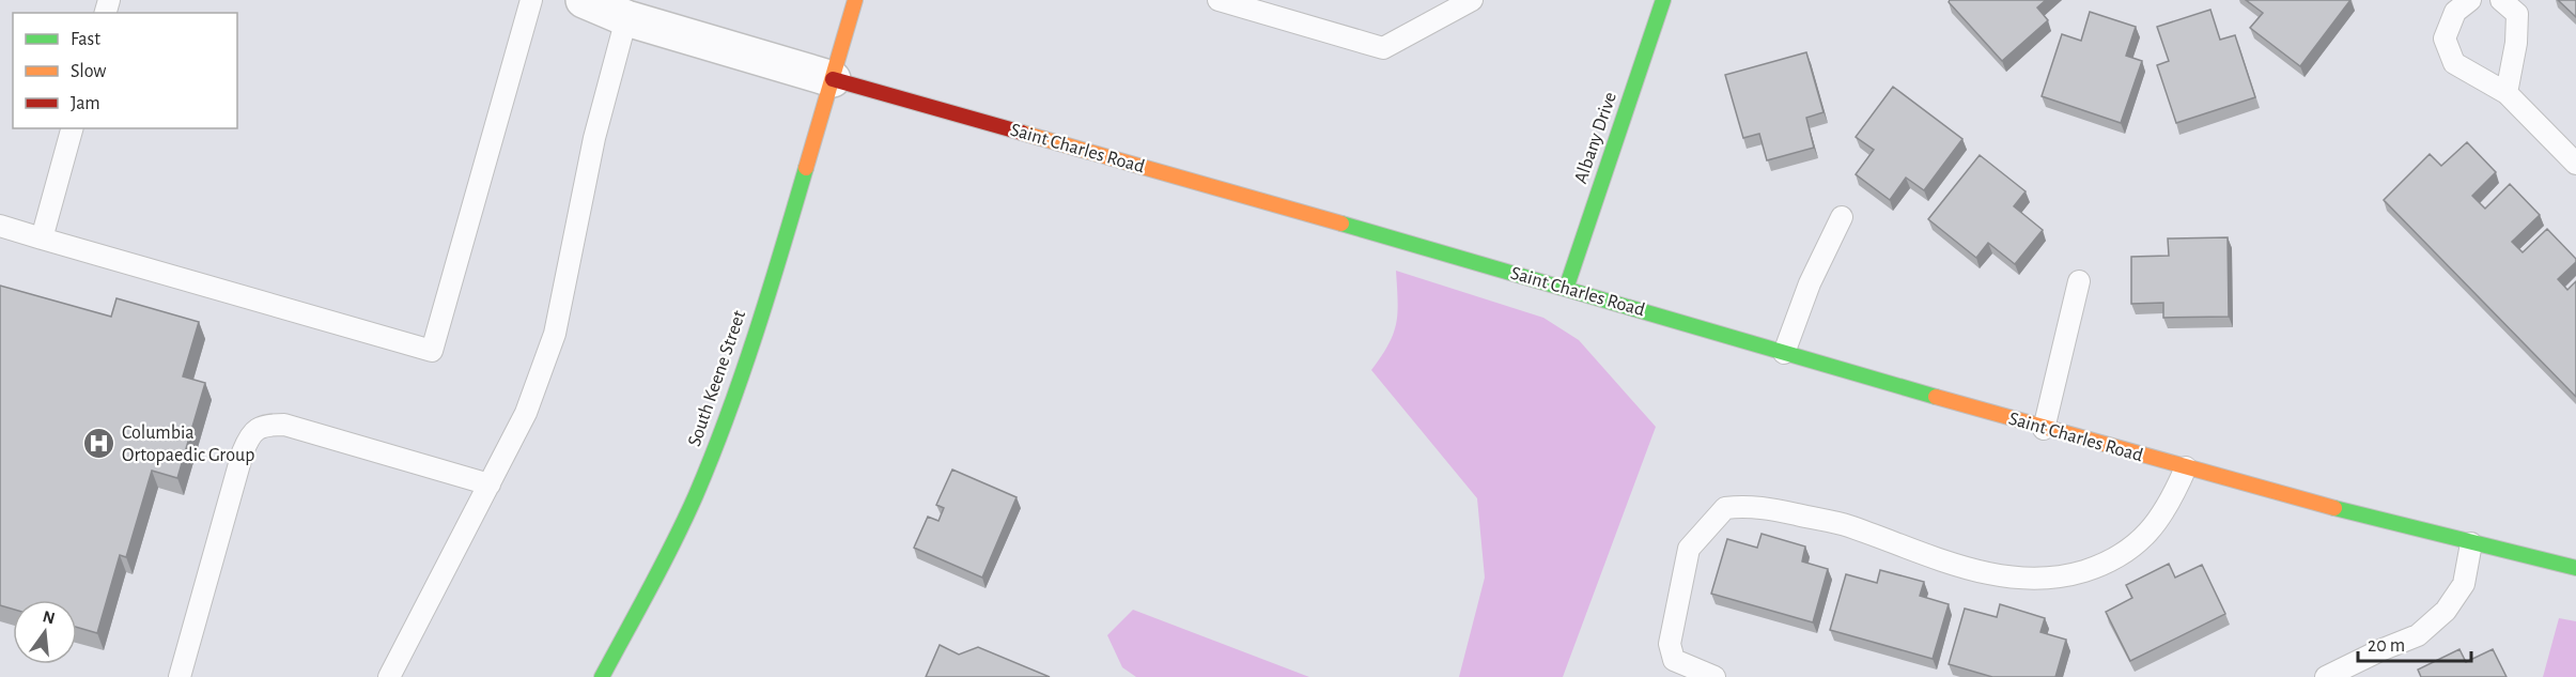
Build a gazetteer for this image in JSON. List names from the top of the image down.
{
  "streets": {
    "street": ["Albany Drive", "Saint Charles Road", "South Keene Street"]
  },
  "crossings": [
    ["Albany Drive", "Saint Charles Road"],
    ["Saint Charles Road", "South Keene Street"]
  ],
  "places": {
    "hospital": ["Columbia Ortopaedic Group"]
  },
  "legend": ["Fast", "Slow", "Jam"],
  "scale_bar": "20 m",
  "north": "top"
}
